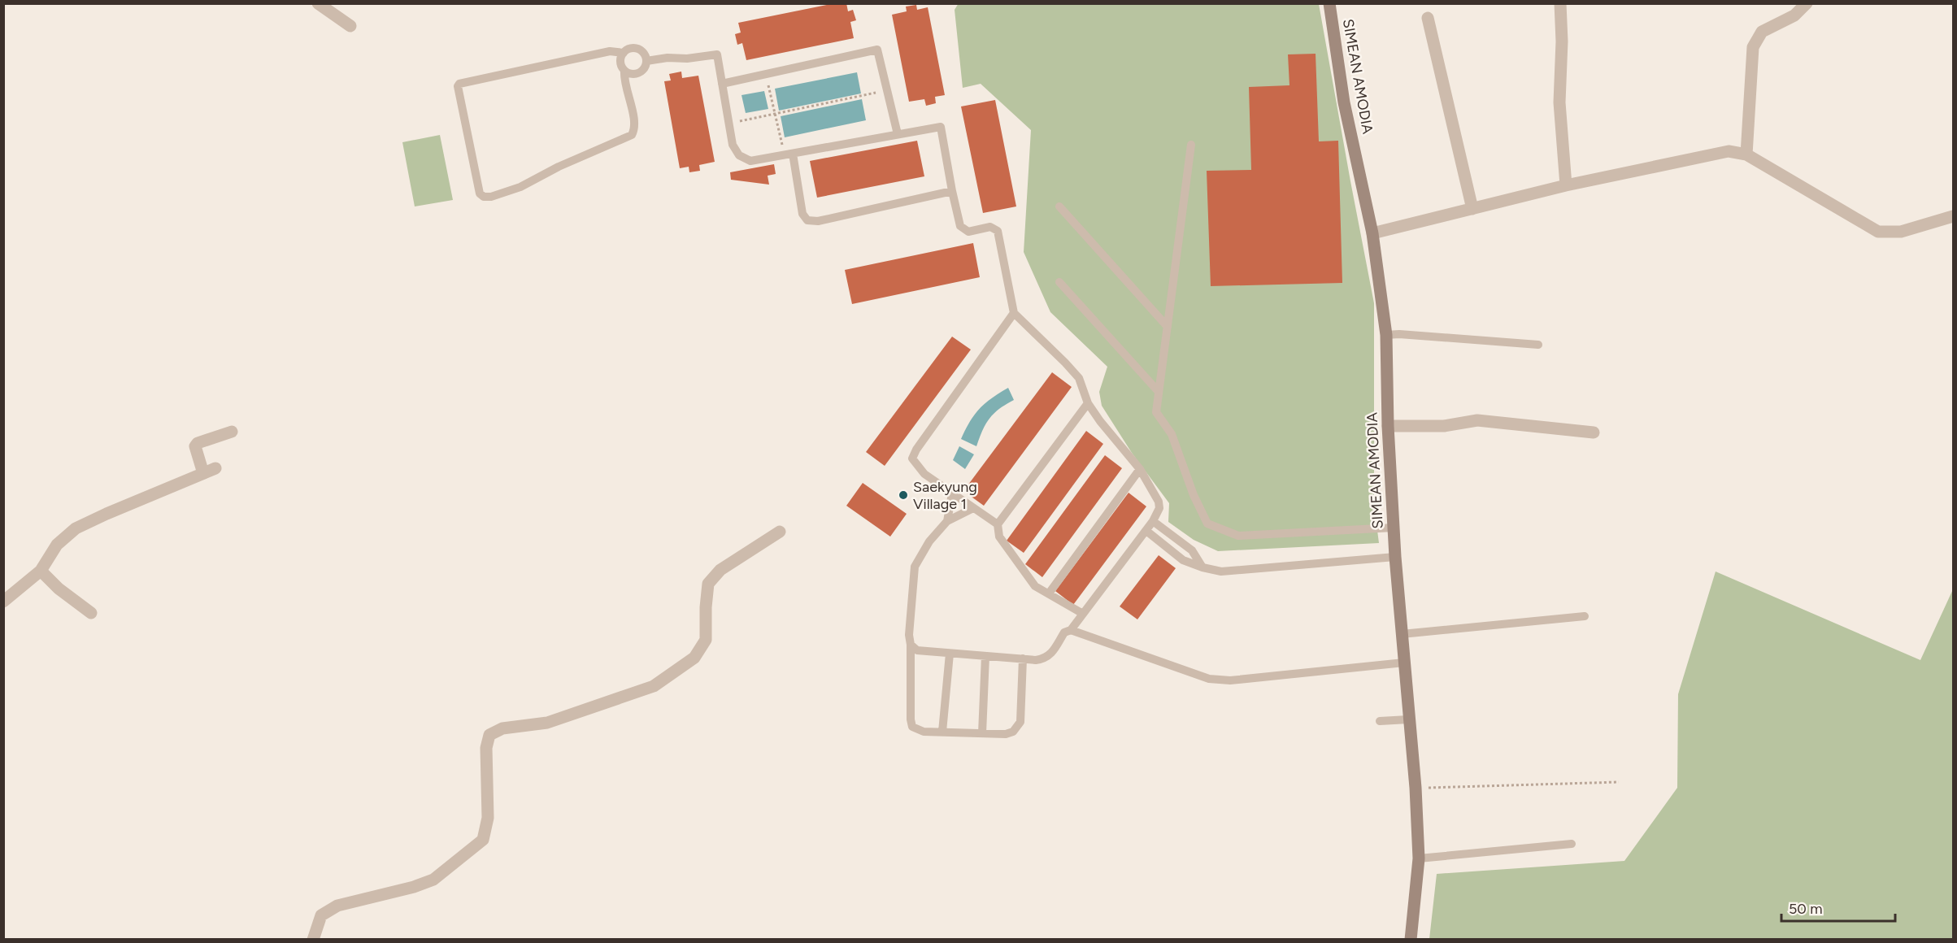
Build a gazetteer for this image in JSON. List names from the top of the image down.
{
  "streets": {
    "street": ["SIMEAN AMODIA"]
  },
  "places": ["Saekyung Village 1"],
  "scale_bar": "50 m"
}
